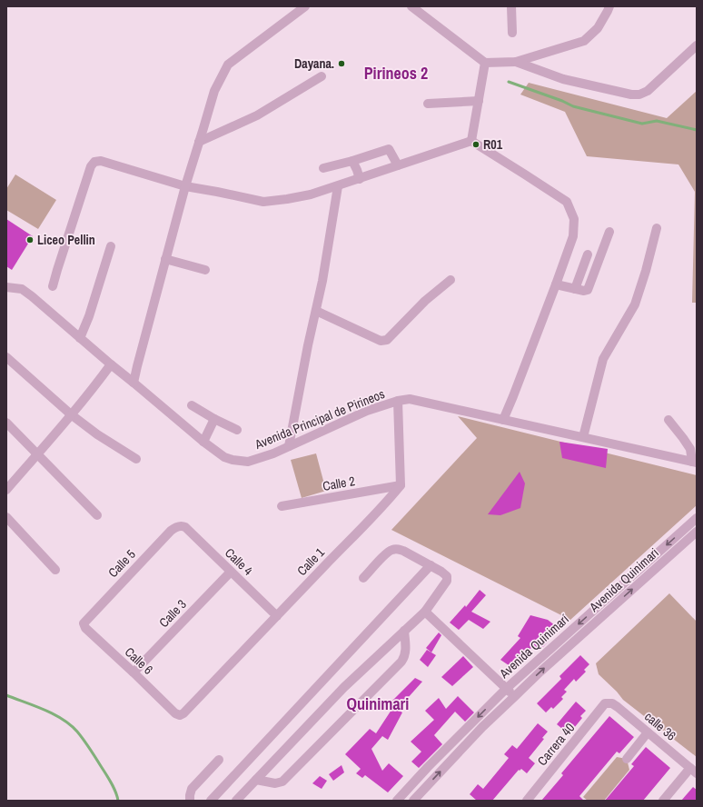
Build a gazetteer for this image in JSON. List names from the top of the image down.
{
  "streets": {
    "street": [
      "Avenida Principal de Pirineos",
      "Calle 2",
      "Calle 4",
      "Calle 1",
      "Calle 5",
      "Avenida Quinimari",
      "Calle 3",
      "Avenida Quinimarí",
      "Calle 6",
      "calle 36",
      "Carrera 40"
    ]
  },
  "crossings": [
    ["Calle 2", "Calle 1"],
    ["Calle 4", "Calle 1"],
    ["Calle 4", "Calle 5"],
    ["Calle 4", "Calle 3"],
    ["Calle 1", "Calle 6"],
    ["Calle 5", "Calle 6"],
    ["Calle 3", "Calle 6"],
    ["calle 36", "Carrera 40"]
  ],
  "one_way": ["Avenida Quinimari", "Avenida Quinimarí"],
  "districts": ["Pirineos 2", "Quinimari"],
  "places": ["Dayana.", "R01", "Liceo Pellin"]
}
